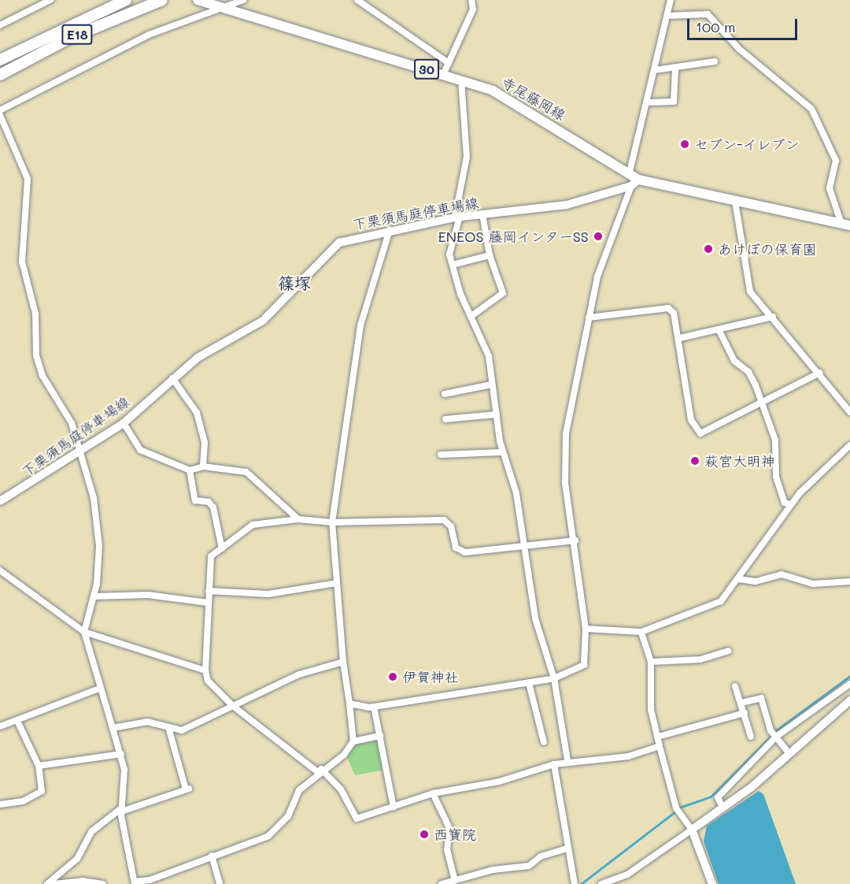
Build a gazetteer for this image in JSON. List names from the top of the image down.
{
  "streets": {
    "highway": ["E18"],
    "main road": ["30", "寺尾藤岡線", "下栗須馬庭停車場線"]
  },
  "crossings": [
    ["寺尾藤岡線", "下栗須馬庭停車場線"]
  ],
  "districts": ["篠塚"],
  "places": [
    "セブン-イレブン",
    "ENEOS 藤岡インターSS",
    "あけぼの保育園",
    "萩宮大明神",
    "伊賀神社",
    "西寶院"
  ],
  "scale_bar": "100 m"
}
